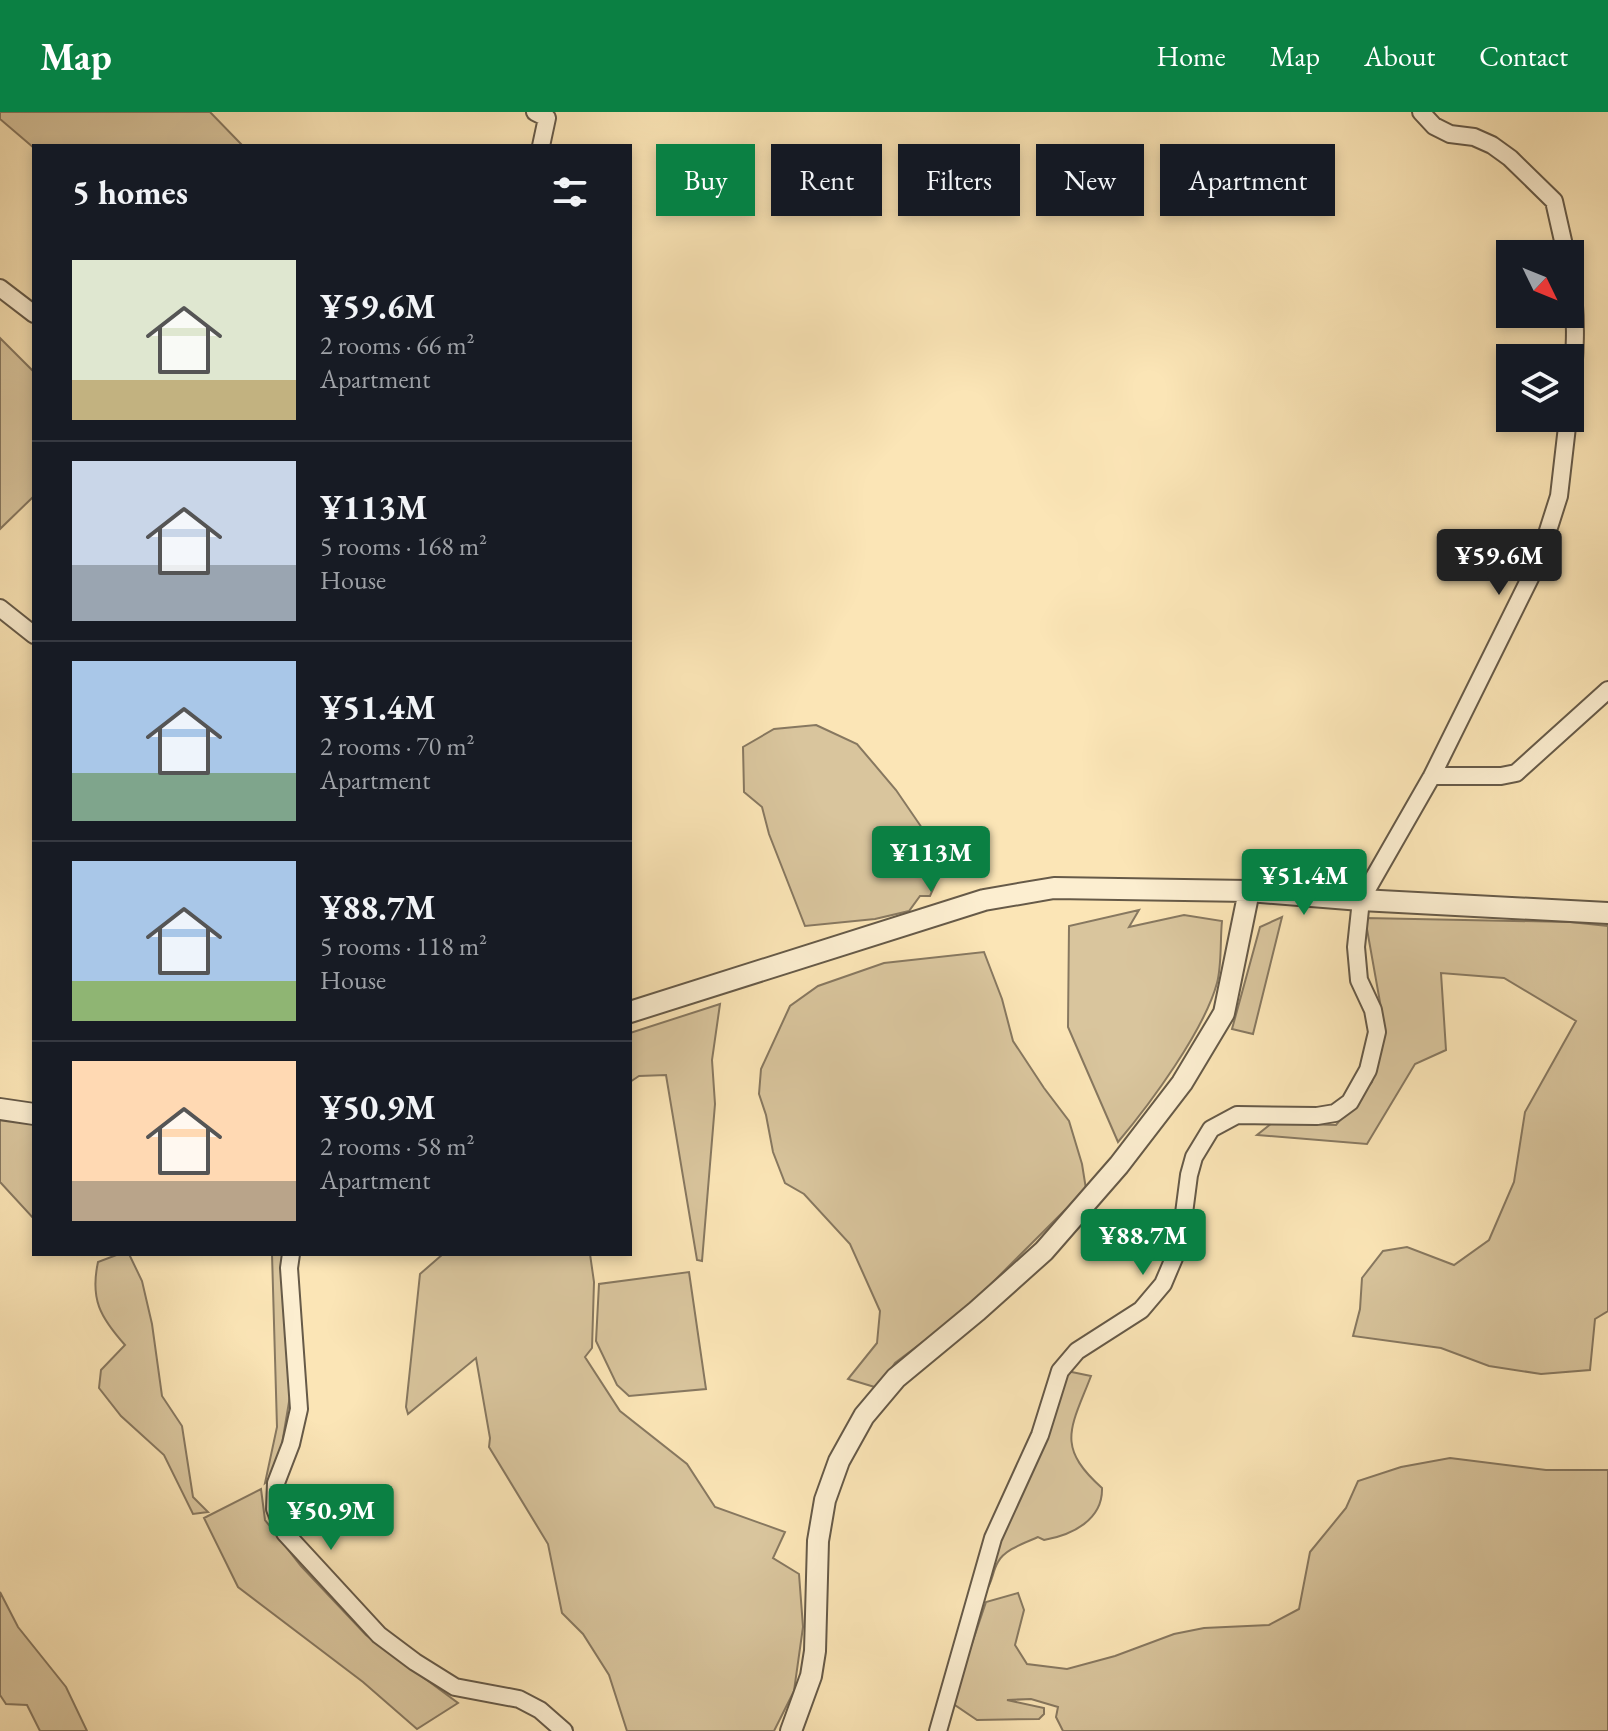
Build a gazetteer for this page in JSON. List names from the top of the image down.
{
  "north": "bottom right",
  "page": {
    "header": "Map",
    "nav": [
      "Home",
      "Map",
      "About",
      "Contact"
    ],
    "chip": [
      "Buy",
      "Rent",
      "Filters",
      "New",
      "Apartment"
    ],
    "heading": "5 homes",
    "list": [
      {
        "name": "¥59.6M",
        "note": "2 rooms · 66 m² · Apartment"
      },
      {
        "name": "¥113M",
        "note": "5 rooms · 168 m² · House"
      },
      {
        "name": "¥51.4M",
        "note": "2 rooms · 70 m² · Apartment"
      },
      {
        "name": "¥88.7M",
        "note": "5 rooms · 118 m² · House"
      },
      {
        "name": "¥50.9M",
        "note": "2 rooms · 58 m² · Apartment"
      }
    ],
    "price": [
      "¥59.6M",
      "¥113M",
      "¥51.4M",
      "¥88.7M",
      "¥50.9M"
    ]
  }
}
